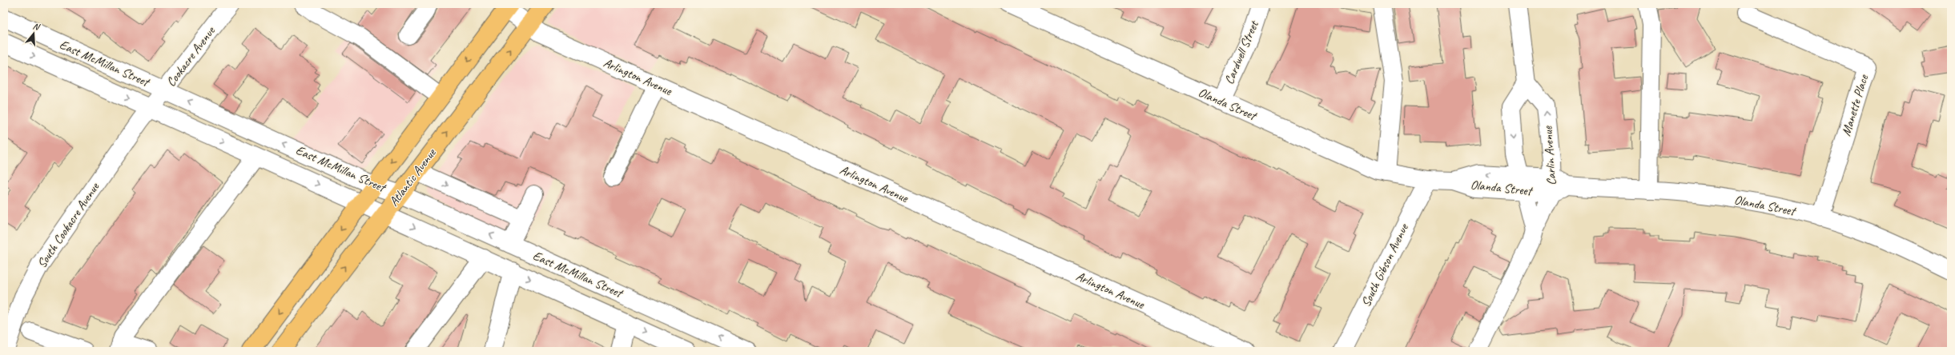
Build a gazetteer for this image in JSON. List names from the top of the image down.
{
  "streets": {
    "main road": ["Atlantic Avenue"],
    "street": [
      "Cardwell Street",
      "Cookacre Avenue",
      "East McMillan Street",
      "Arlington Avenue",
      "Olanda Street",
      "Manette Place",
      "Carlin Avenue",
      "South Cookacre Avenue",
      "South Gibson Avenue"
    ]
  },
  "crossings": [
    ["Cardwell Street", "Olanda Street"],
    ["Cookacre Avenue", "East McMillan Street"],
    ["Cookacre Avenue", "South Cookacre Avenue"],
    ["East McMillan Street", "Atlantic Avenue"],
    ["East McMillan Street", "South Cookacre Avenue"],
    ["Arlington Avenue", "Atlantic Avenue"],
    ["Olanda Street", "Manette Place"],
    ["Olanda Street", "Carlin Avenue"],
    ["Olanda Street", "South Gibson Avenue"]
  ],
  "north": "top"
}
